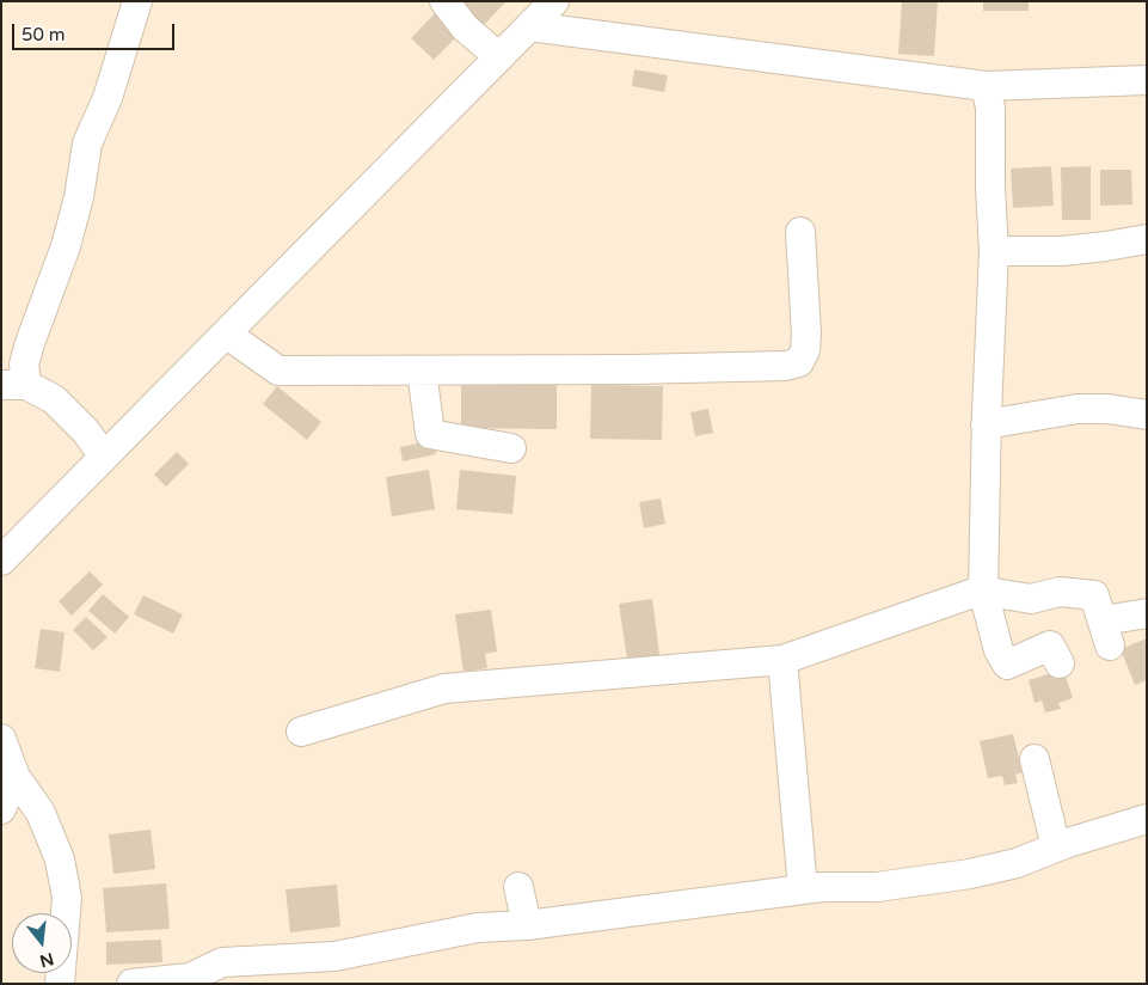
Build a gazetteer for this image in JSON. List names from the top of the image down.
{
  "scale_bar": "50 m",
  "north": "bottom"
}
